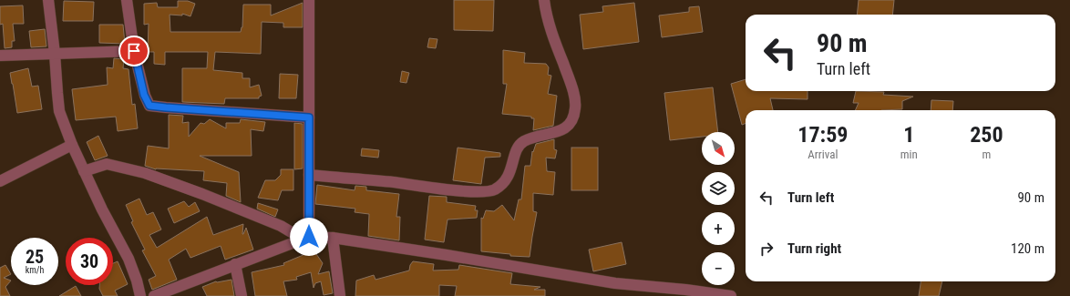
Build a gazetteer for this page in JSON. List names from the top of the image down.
{
  "north": "bottom right",
  "page": {
    "turn": ["90 m", "Turn left"],
    "eta": [
      "17:59",
      "Arrival",
      "1",
      "min",
      "250",
      "m"
    ],
    "map_buttons": ["+", "−"],
    "list": [
      {
        "name": "Turn left",
        "value": "90 m"
      },
      {
        "name": "Turn right",
        "value": "120 m"
      }
    ],
    "speed": "25 km/h",
    "limit": "30"
  }
}
